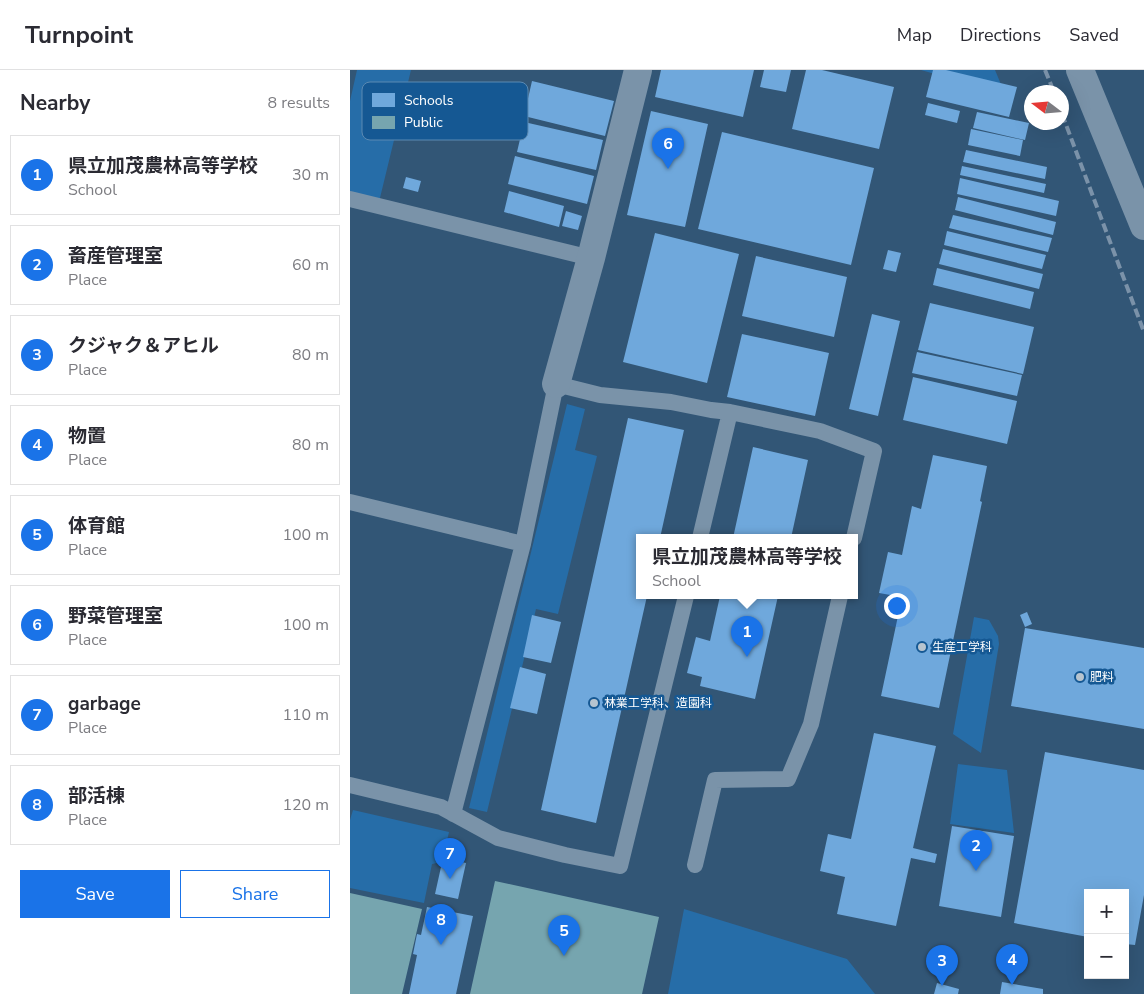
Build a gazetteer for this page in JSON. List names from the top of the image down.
{
  "places": ["生産工学科", "肥料", "林業工学科、造園科"],
  "legend": ["Schools", "Public"],
  "north": "left",
  "page": {
    "header": "Turnpoint",
    "nav": ["Map", "Directions", "Saved"],
    "heading": ["Nearby", "8 results"],
    "pins": [
      "6",
      "1",
      "2",
      "7",
      "8",
      "5",
      "4",
      "3"
    ],
    "list": [
      {
        "mark": "1",
        "name": "県立加茂農林高等学校",
        "note": "School",
        "value": "30 m"
      },
      {
        "mark": "2",
        "name": "畜産管理室",
        "note": "Place",
        "value": "60 m"
      },
      {
        "mark": "3",
        "name": "クジャク＆アヒル",
        "note": "Place",
        "value": "80 m"
      },
      {
        "mark": "4",
        "name": "物置",
        "note": "Place",
        "value": "80 m"
      },
      {
        "mark": "5",
        "name": "体育館",
        "note": "Place",
        "value": "100 m"
      },
      {
        "mark": "6",
        "name": "野菜管理室",
        "note": "Place",
        "value": "100 m"
      },
      {
        "mark": "7",
        "name": "garbage",
        "note": "Place",
        "value": "110 m"
      },
      {
        "mark": "8",
        "name": "部活棟",
        "note": "Place",
        "value": "120 m"
      }
    ],
    "popup": ["県立加茂農林高等学校", "School"],
    "buttons": ["Save", "Share"],
    "map_buttons": ["+", "−"]
  }
}
